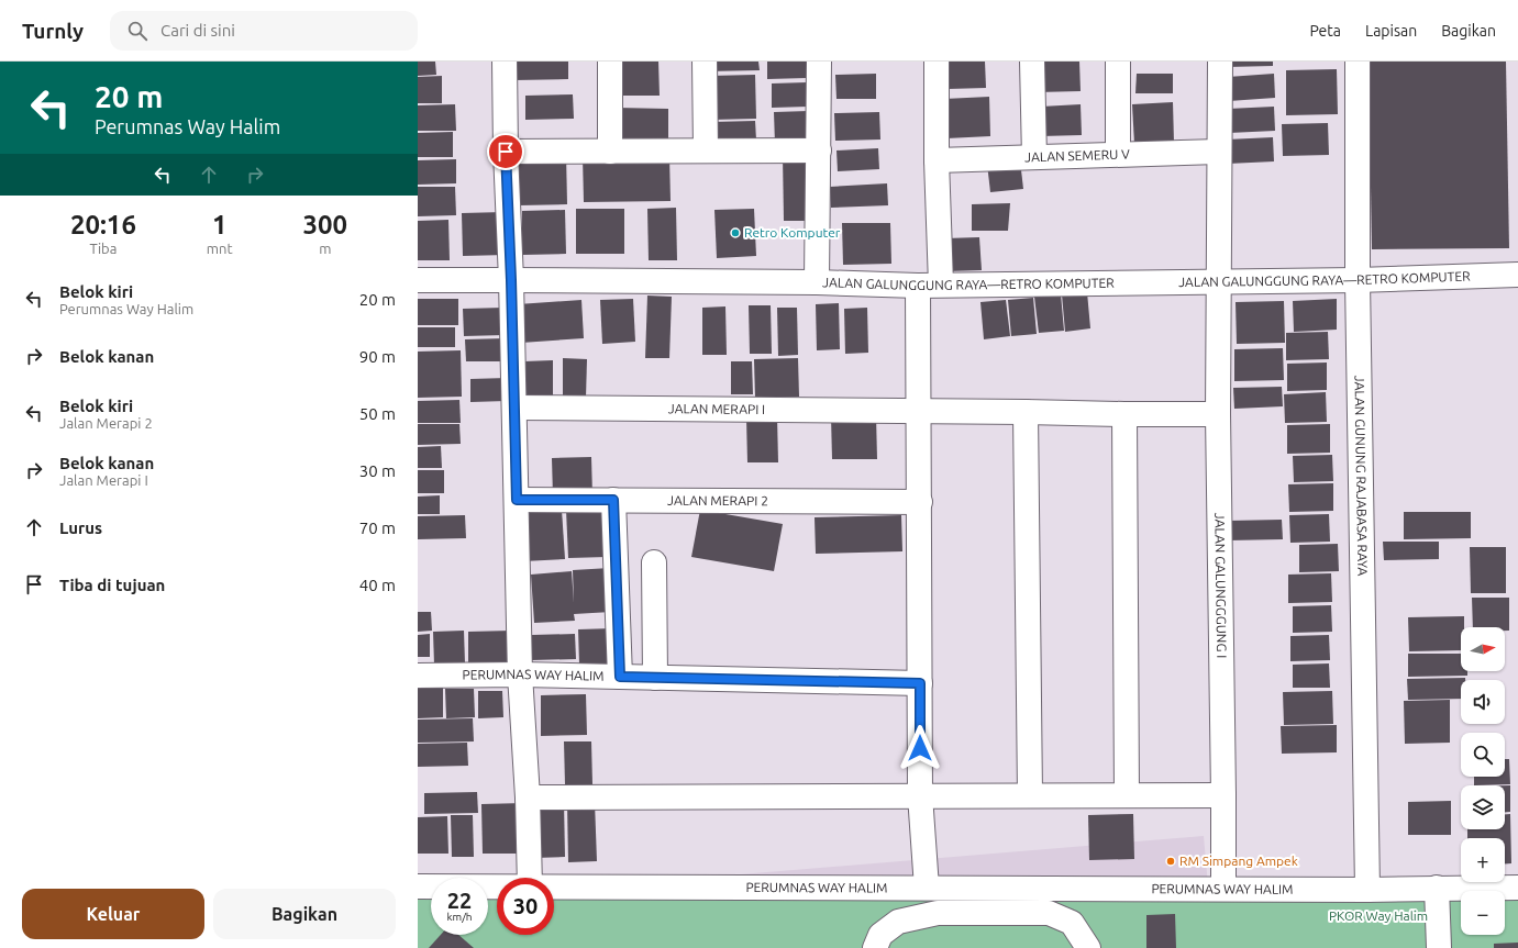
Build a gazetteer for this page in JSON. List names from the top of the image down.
{
  "streets": {
    "street": [
      "JALAN SEMERU V",
      "JALAN GALUNGGUNG RAYA—RETRO KOMPUTER",
      "JALAN MERAPI I",
      "JALAN GUNUNG RAJABASA RAYA",
      "JALAN MERAPI 2",
      "JALAN GALUNGGGUNG I",
      "PERUMNAS WAY HALIM"
    ]
  },
  "crossings": [
    ["JALAN SEMERU V", "JALAN GALUNGGGUNG I"],
    ["JALAN GALUNGGUNG RAYA—RETRO KOMPUTER", "JALAN GUNUNG RAJABASA RAYA"],
    ["JALAN GALUNGGUNG RAYA—RETRO KOMPUTER", "JALAN GALUNGGGUNG I"],
    ["JALAN MERAPI I", "JALAN GALUNGGGUNG I"],
    ["JALAN GUNUNG RAJABASA RAYA", "PERUMNAS WAY HALIM"],
    ["JALAN GALUNGGGUNG I", "PERUMNAS WAY HALIM"]
  ],
  "parks": ["PKOR Way Halim"],
  "places": ["Retro Komputer", "RM Simpang Ampek"],
  "north": "right",
  "page": {
    "header": "Turnly",
    "search": "Cari di sini",
    "nav": ["Peta", "Lapisan", "Bagikan"],
    "turn": ["20 m", "Perumnas Way Halim"],
    "eta": [
      "20:16",
      "Tiba",
      "1",
      "mnt",
      "300",
      "m"
    ],
    "list": [
      {
        "name": "Belok kiri",
        "note": "Perumnas Way Halim",
        "value": "20 m"
      },
      {
        "name": "Belok kanan",
        "value": "90 m"
      },
      {
        "name": "Belok kiri",
        "note": "Jalan Merapi 2",
        "value": "50 m"
      },
      {
        "name": "Belok kanan",
        "note": "Jalan Merapi I",
        "value": "30 m"
      },
      {
        "name": "Lurus",
        "value": "70 m"
      },
      {
        "name": "Tiba di tujuan",
        "value": "40 m"
      }
    ],
    "map_buttons": ["+", "−"],
    "speed": "22 km/h",
    "limit": "30",
    "buttons": ["Keluar", "Bagikan"]
  }
}
